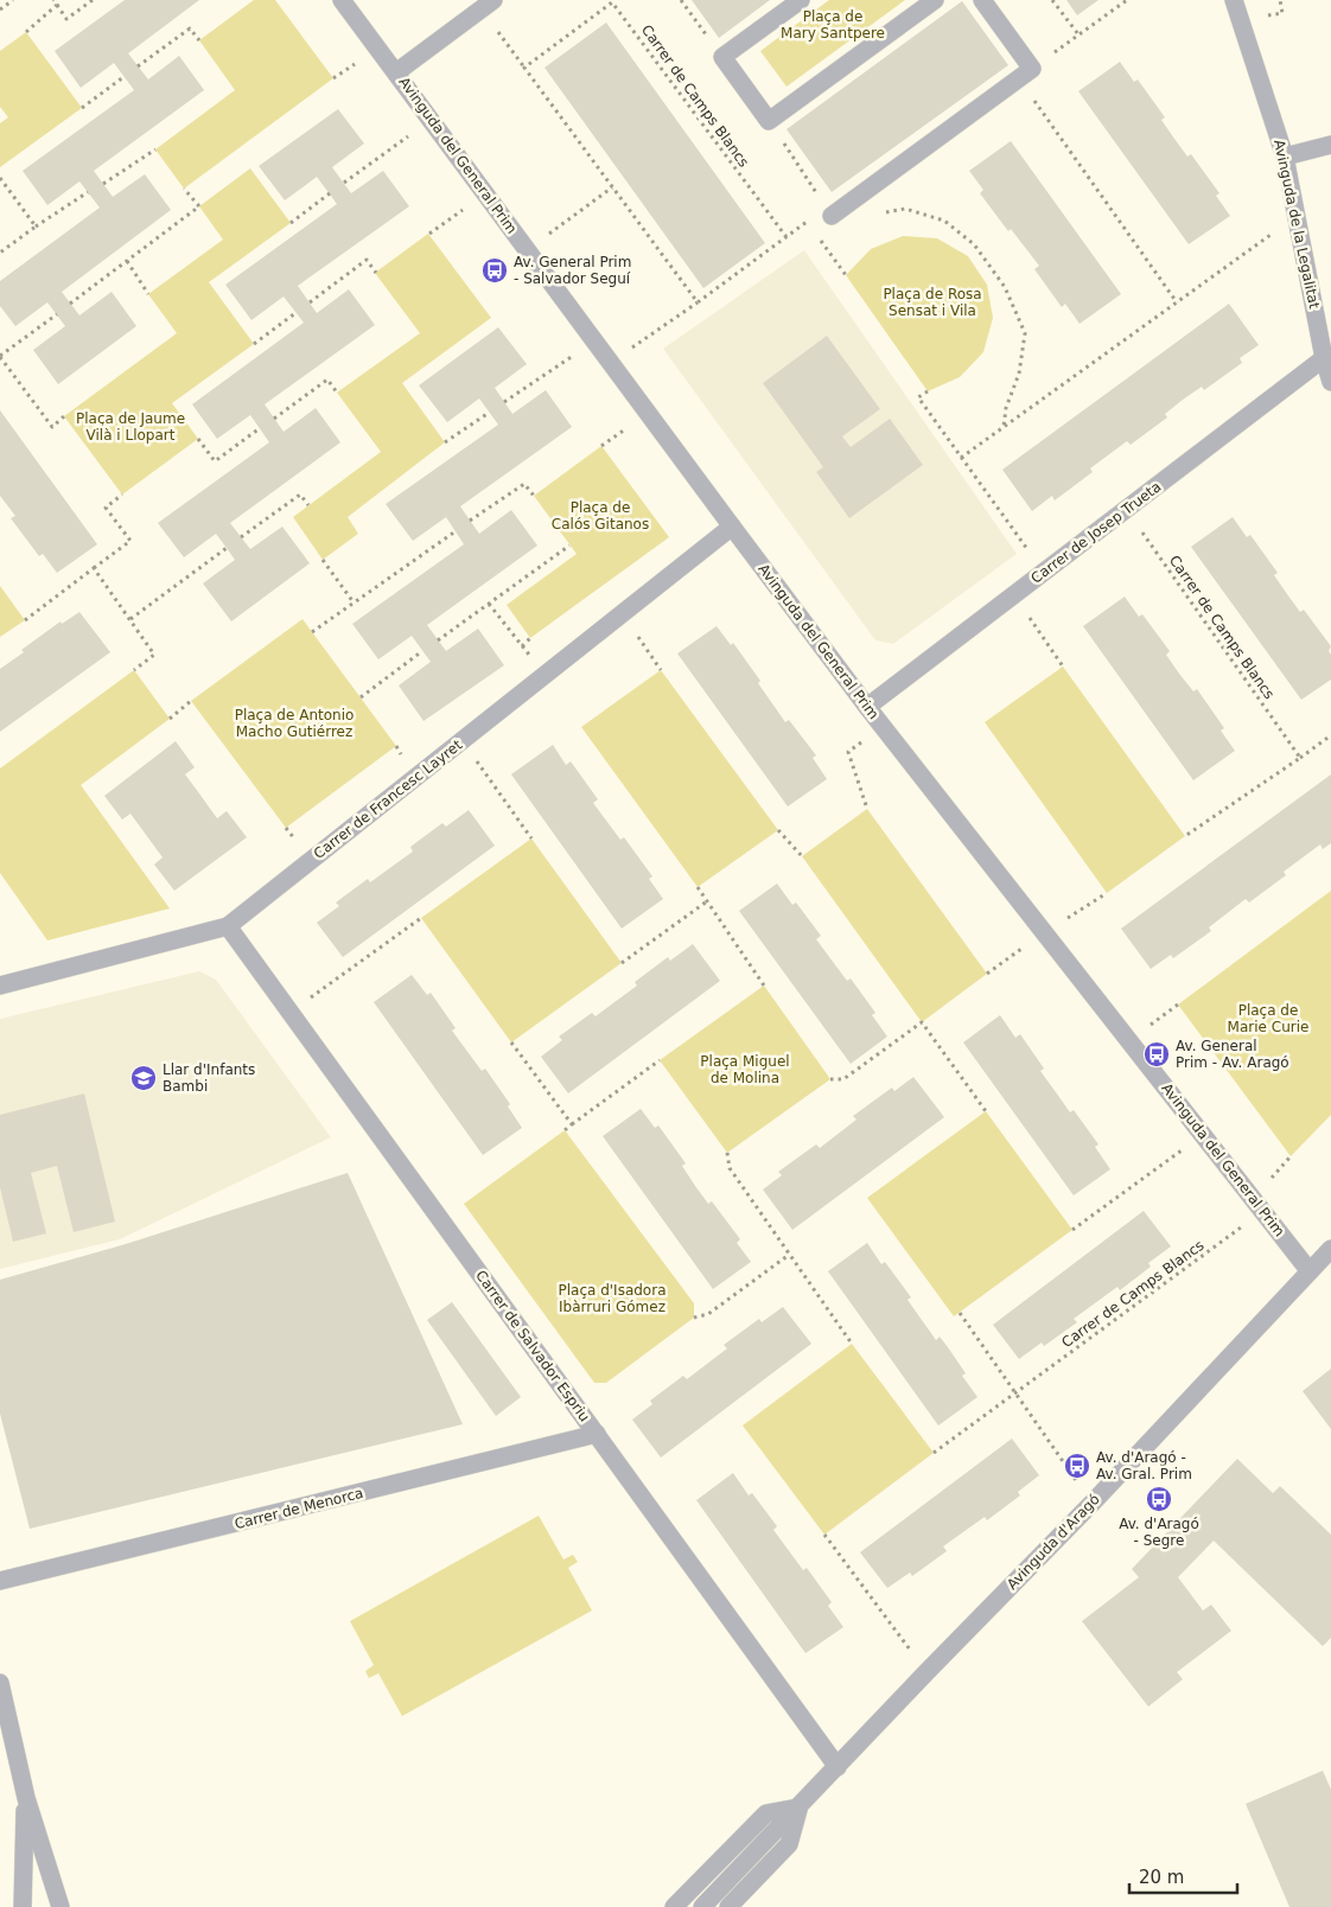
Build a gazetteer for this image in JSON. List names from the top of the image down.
{
  "streets": {
    "street": [
      "Avinguda del General Prim",
      "Avinguda de la Legalitat",
      "Carrer de Josep Trueta",
      "Carrer de Francesc Layret",
      "Carrer de Salvador Espriu",
      "Carrer de Menorca",
      "Avinguda d'Aragó"
    ],
    "path": ["Carrer de Camps Blancs"]
  },
  "crossings": [
    ["Carrer de Camps Blancs", "Avinguda del General Prim"],
    ["Carrer de Camps Blancs", "Carrer de Josep Trueta"],
    ["Avinguda del General Prim", "Carrer de Josep Trueta"],
    ["Avinguda del General Prim", "Carrer de Francesc Layret"],
    ["Avinguda del General Prim", "Avinguda d'Aragó"],
    ["Avinguda de la Legalitat", "Carrer de Josep Trueta"],
    ["Carrer de Francesc Layret", "Carrer de Salvador Espriu"],
    ["Carrer de Salvador Espriu", "Carrer de Menorca"],
    ["Carrer de Salvador Espriu", "Avinguda d'Aragó"]
  ],
  "parks": [
    "Plaça de Mary Santpere",
    "Plaça de Rosa Sensat i Vila",
    "Plaça de Jaume Vilà i Llopart",
    "Plaça de Calós Gitanos",
    "Plaça de Antonio Macho Gutiérrez",
    "Plaça de Marie Curie",
    "Plaça Miguel de Molina",
    "Plaça d'Isadora Ibàrruri Gómez"
  ],
  "places": {
    "bus stop": [
      "Av. General Prim - Salvador Seguí",
      "Av. General Prim - Av. Aragó",
      "Av. d'Aragó - Av. Gral. Prim",
      "Av. d'Aragó - Segre"
    ],
    "school or university": ["Llar d'Infants Bambi"]
  },
  "scale_bar": "20 m"
}
